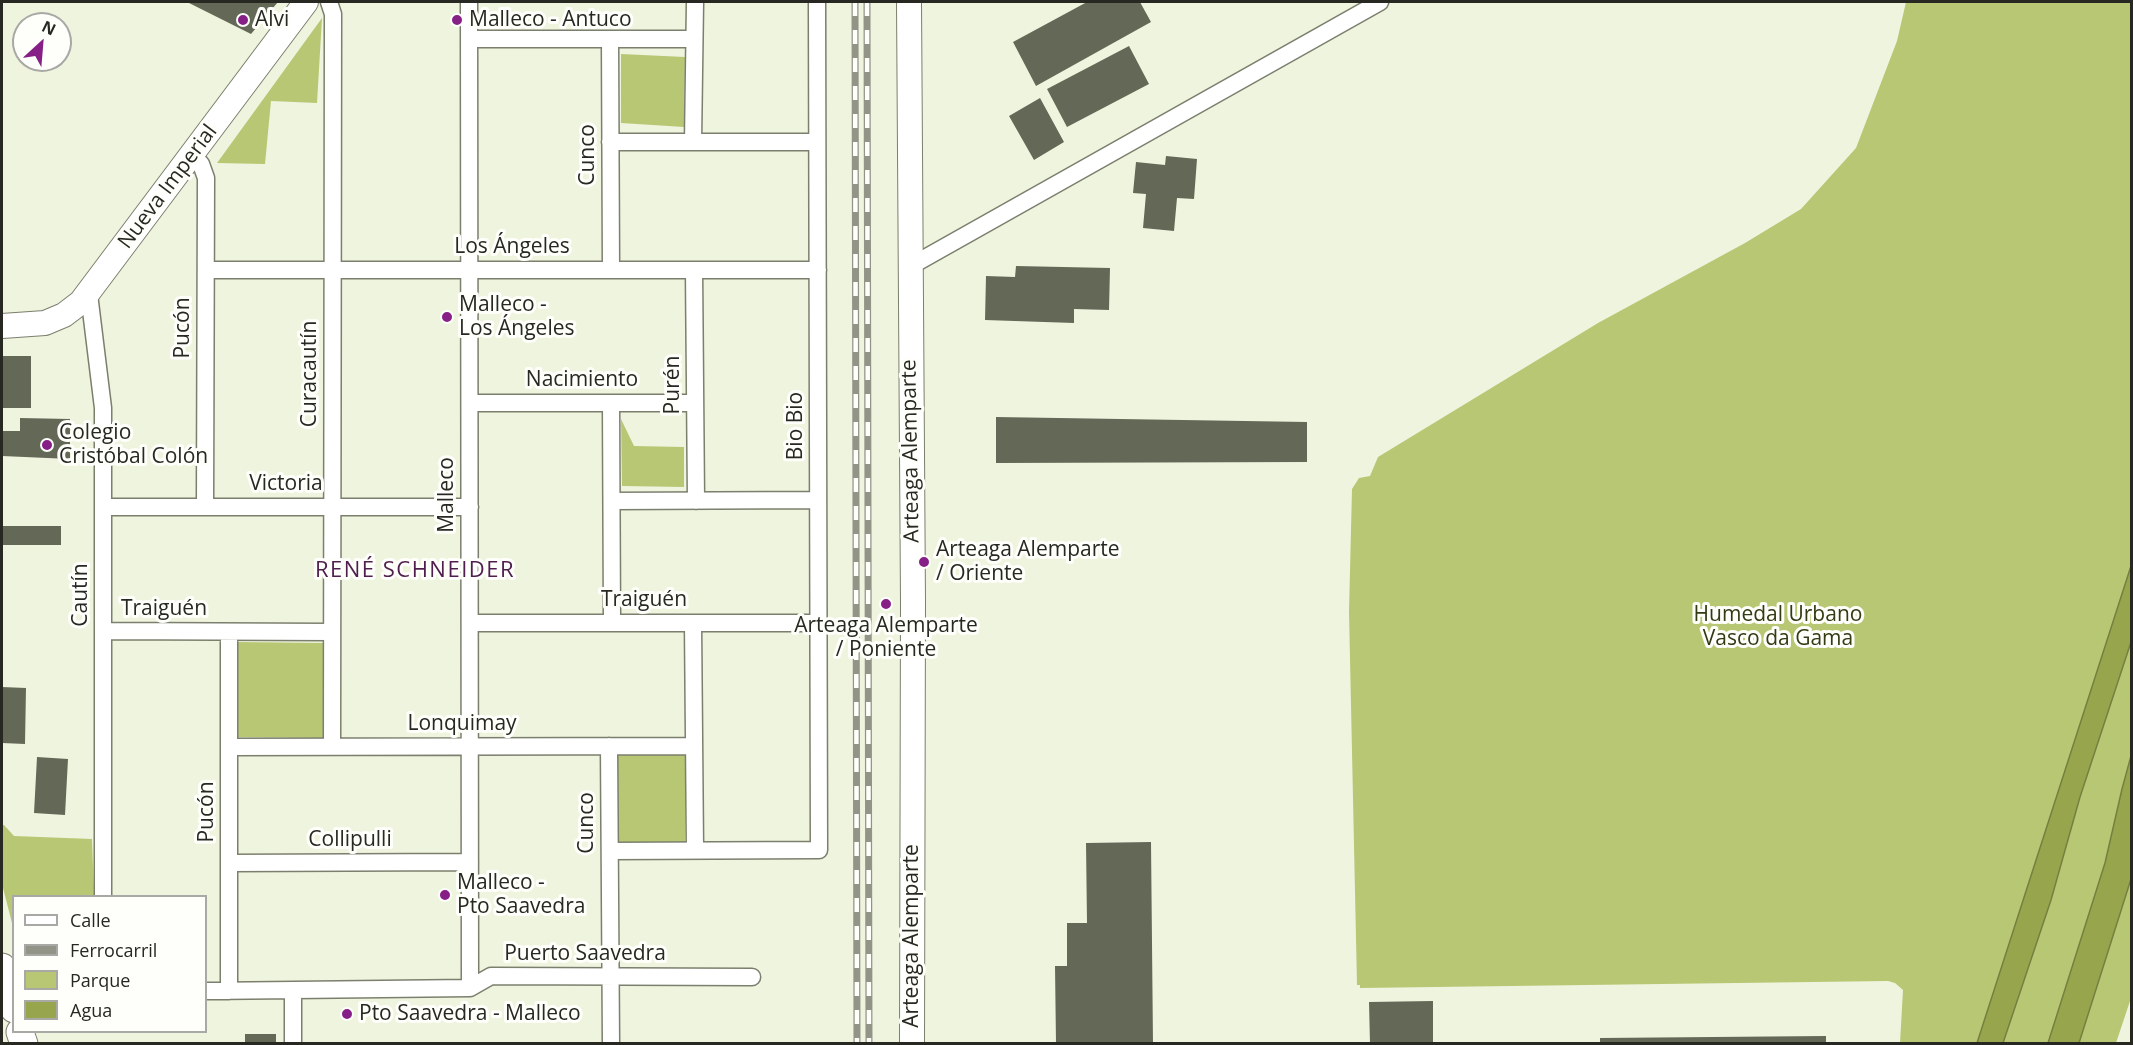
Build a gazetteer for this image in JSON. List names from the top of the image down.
{
  "streets": {
    "main road": ["Nueva Imperial", "Arteaga Alemparte"],
    "street": [
      "Cunco",
      "Los Ángeles",
      "Pucón",
      "Curacautín",
      "Nacimiento",
      "Purén",
      "Bio Bio",
      "Victoria",
      "Malleco",
      "Cautín",
      "Traiguén",
      "Lonquimay",
      "Collipulli",
      "Puerto Saavedra"
    ]
  },
  "crossings": [
    ["Cunco", "Los Ángeles"],
    ["Cunco", "Lonquimay"],
    ["Cunco", "Puerto Saavedra"],
    ["Nueva Imperial", "Pucón"],
    ["Nueva Imperial", "Cautín"],
    ["Los Ángeles", "Pucón"],
    ["Los Ángeles", "Curacautín"],
    ["Los Ángeles", "Purén"],
    ["Los Ángeles", "Bio Bio"],
    ["Los Ángeles", "Malleco"],
    ["Pucón", "Victoria"],
    ["Pucón", "Traiguén"],
    ["Pucón", "Lonquimay"],
    ["Pucón", "Collipulli"],
    ["Pucón", "Puerto Saavedra"],
    ["Curacautín", "Victoria"],
    ["Curacautín", "Traiguén"],
    ["Curacautín", "Lonquimay"],
    ["Nacimiento", "Purén"],
    ["Nacimiento", "Malleco"],
    ["Bio Bio", "Traiguén"],
    ["Victoria", "Malleco"],
    ["Victoria", "Cautín"],
    ["Malleco", "Traiguén"],
    ["Malleco", "Lonquimay"],
    ["Malleco", "Collipulli"],
    ["Malleco", "Puerto Saavedra"],
    ["Cautín", "Traiguén"]
  ],
  "districts": ["RENÉ SCHNEIDER"],
  "parks": ["Humedal Urbano Vasco da Gama"],
  "places": [
    "Alvi",
    "Malleco - Antuco",
    "Malleco - Los Ángeles",
    "Colegio Cristóbal Colón",
    "Arteaga Alemparte / Oriente",
    "Arteaga Alemparte / Poniente",
    "Malleco - Pto Saavedra",
    "Pto Saavedra - Malleco"
  ],
  "legend": [
    "Calle",
    "Ferrocarril",
    "Parque",
    "Agua"
  ],
  "north": "top right"
}
